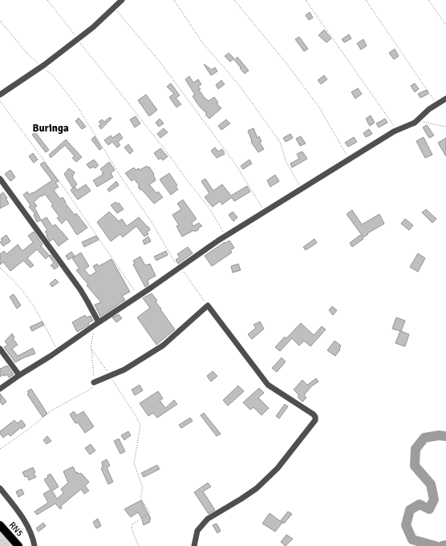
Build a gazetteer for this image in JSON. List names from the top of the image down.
{
  "streets": {
    "main road": ["RN5"]
  },
  "districts": ["Buringa"]
}
